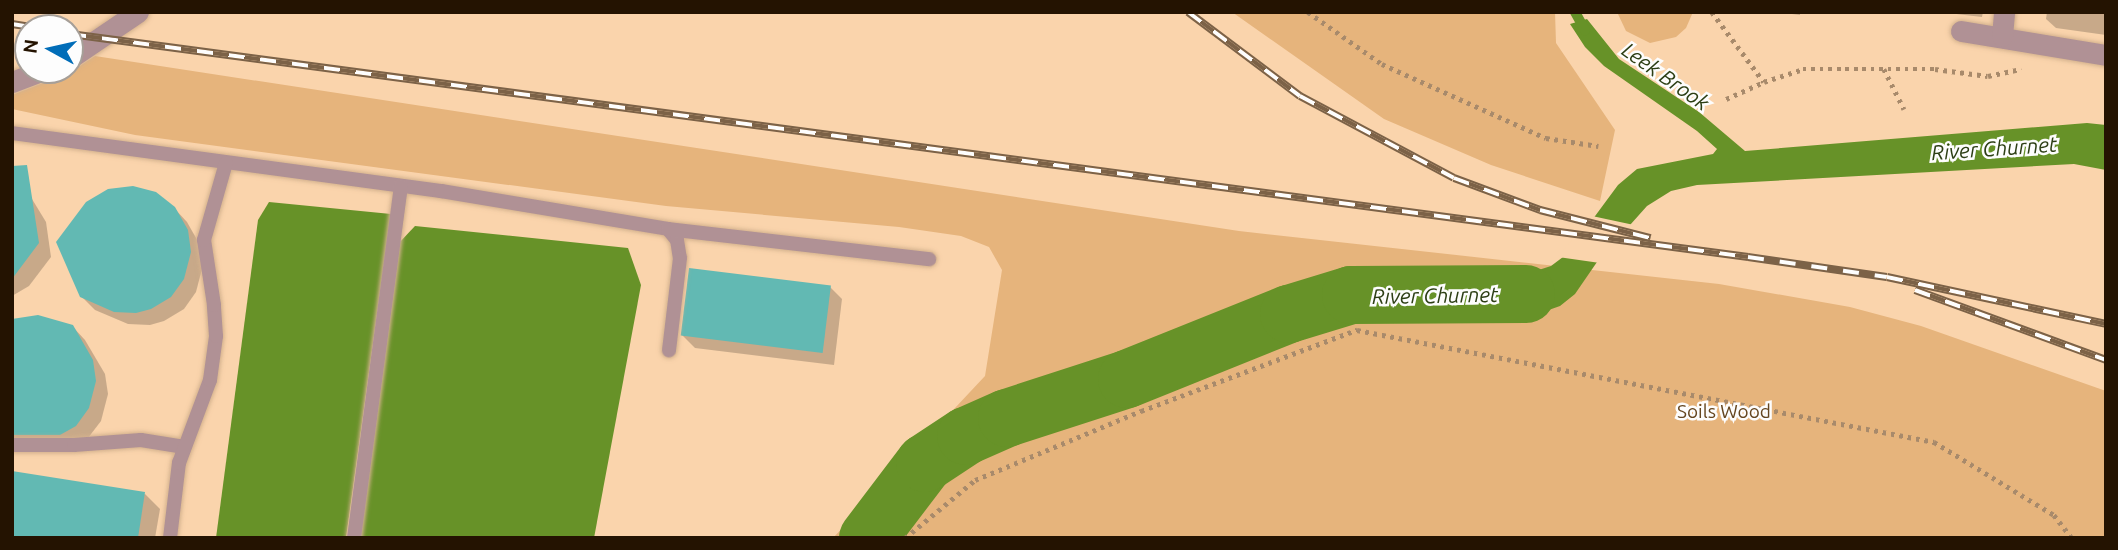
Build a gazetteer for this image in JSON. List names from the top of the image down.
{
  "water": ["Leek Brook", "River Churnet"],
  "parks": ["Soils Wood"],
  "north": "left"
}
